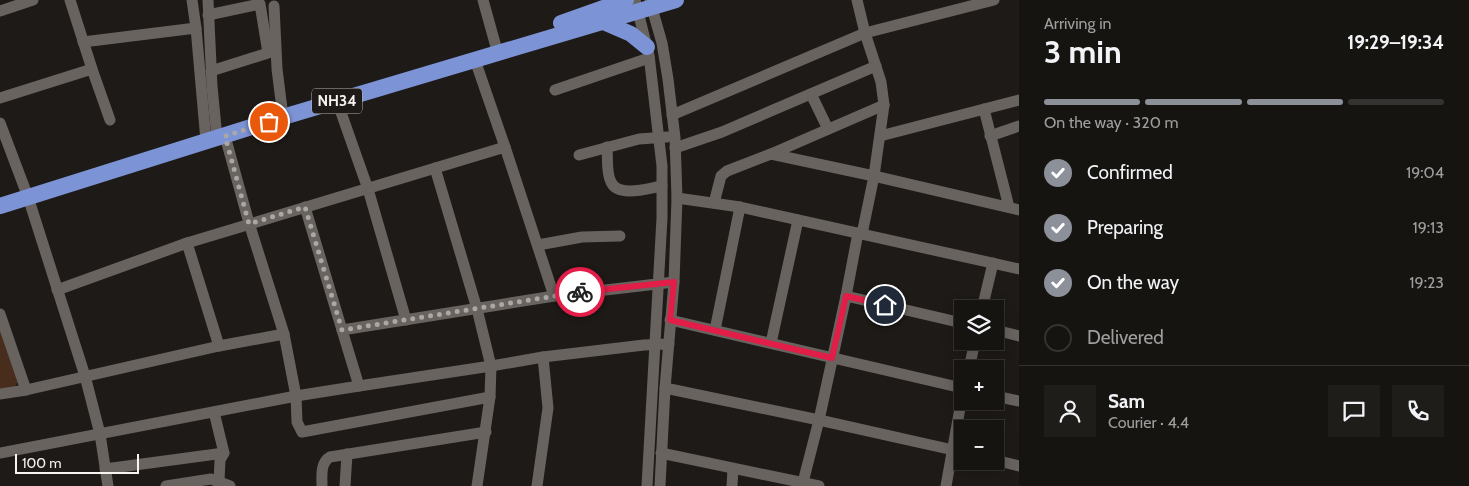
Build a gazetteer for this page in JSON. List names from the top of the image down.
{
  "streets": {
    "highway": ["NH34"]
  },
  "scale_bar": "100 m",
  "page": {
    "heading": ["3 min", "Arriving in", "19:29–19:34"],
    "panel": ["Sam", "Courier · 4.4"],
    "bar": "On the way · 320 m",
    "list": [
      ["Confirmed", "19:04"],
      ["Preparing", "19:13"],
      ["On the way", "19:23"],
      "Delivered"
    ],
    "map_buttons": ["+", "−"],
    "scale": "100 m"
  }
}
